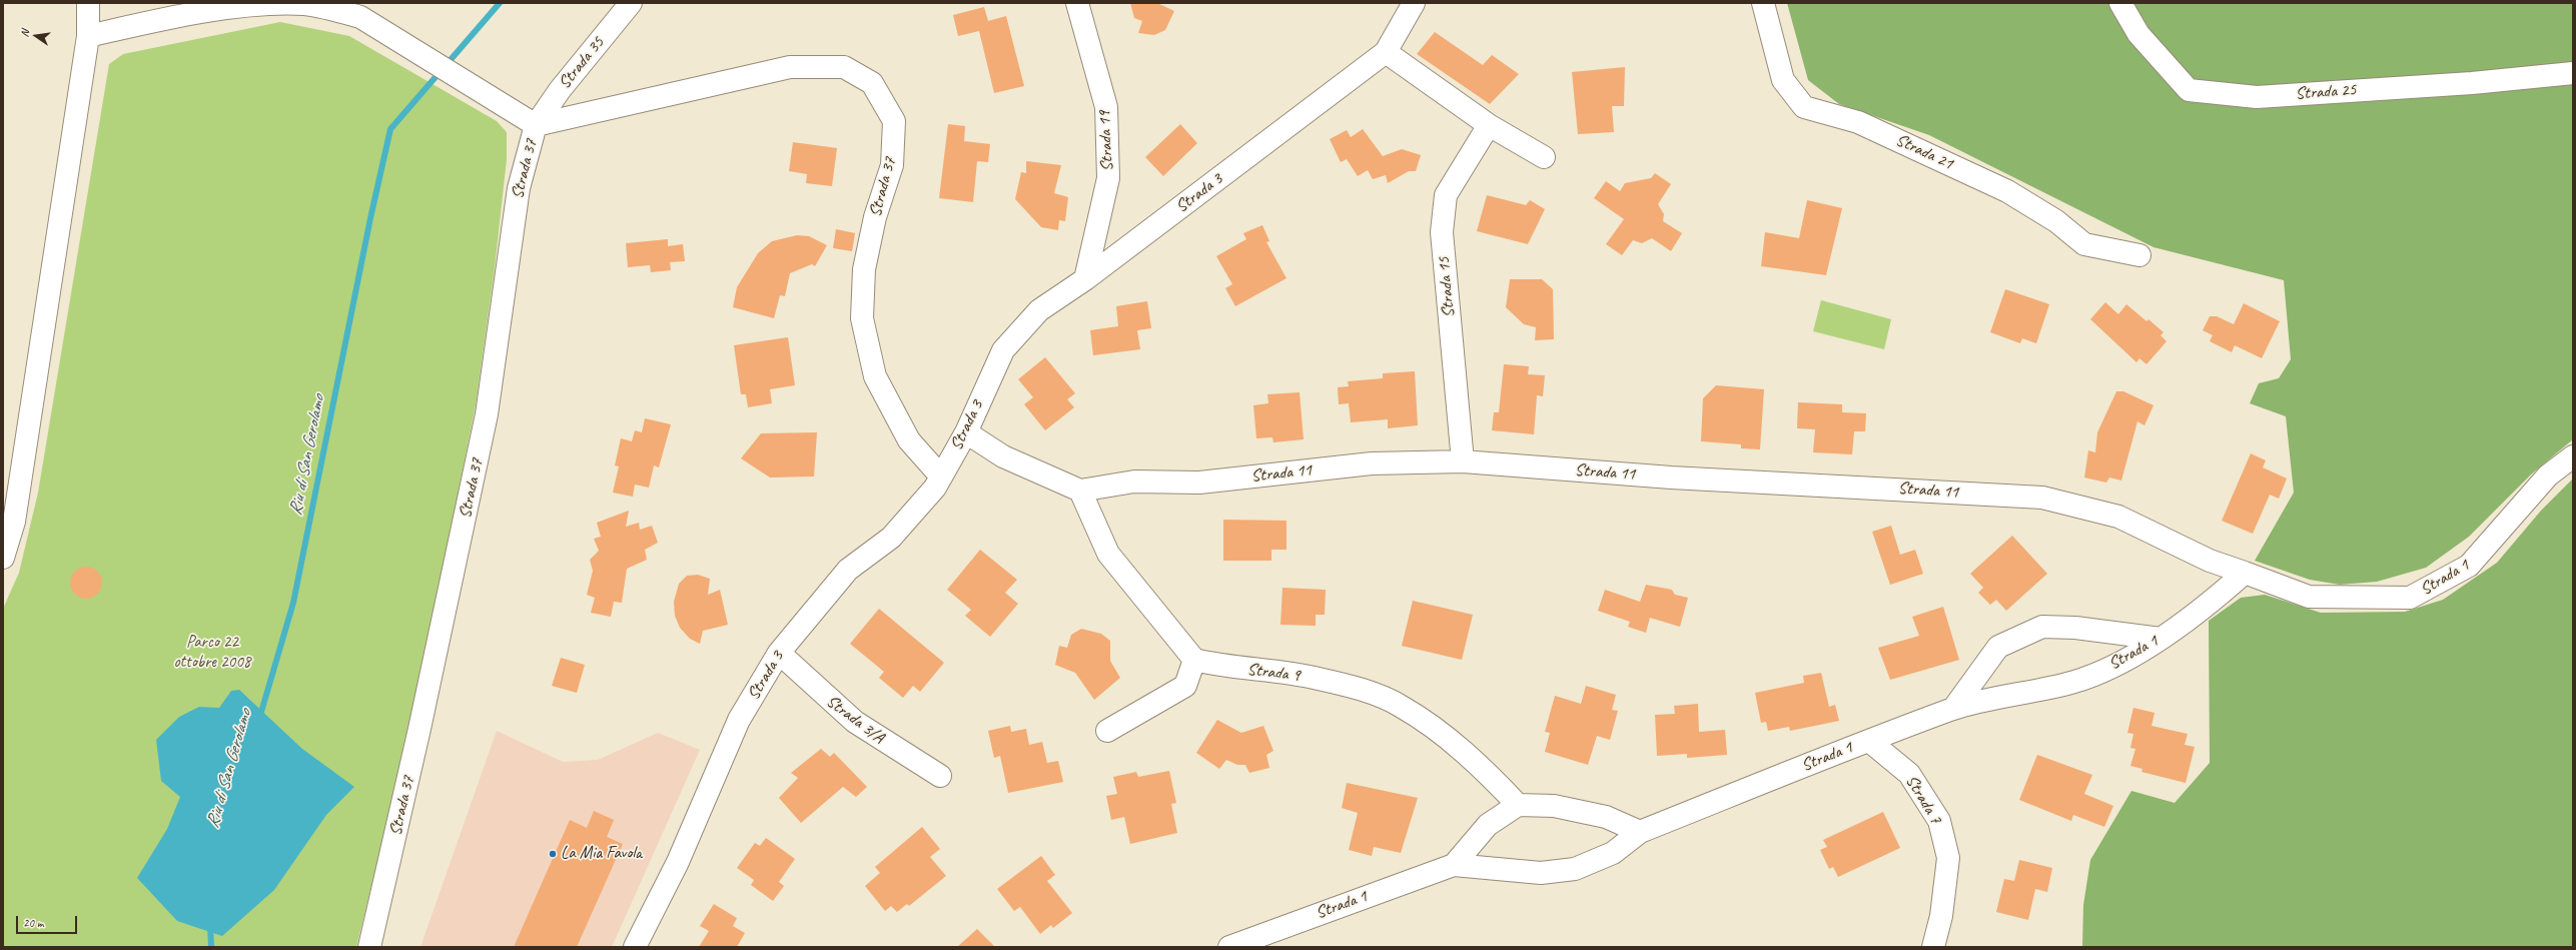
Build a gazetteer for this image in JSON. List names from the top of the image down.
{
  "streets": {
    "street": [
      "Strada 35",
      "Strada 25",
      "Strada 19",
      "Strada 21",
      "Strada 37",
      "Strada 3",
      "Strada 15",
      "Strada 11",
      "Strada 1",
      "Strada 9",
      "Strada 3/A",
      "Strada 7"
    ]
  },
  "crossings": [
    ["Strada 35", "Strada 37"],
    ["Strada 19", "Strada 3"],
    ["Strada 37", "Strada 3"],
    ["Strada 3", "Strada 3/A"],
    ["Strada 15", "Strada 11"],
    ["Strada 11", "Strada 1"],
    ["Strada 1", "Strada 9"],
    ["Strada 1", "Strada 7"]
  ],
  "water": ["Riu di San Gerolamo"],
  "parks": ["Parco 22 ottobre 2008"],
  "places": ["La Mia Favola"],
  "scale_bar": "20 m",
  "north": "left"
}
